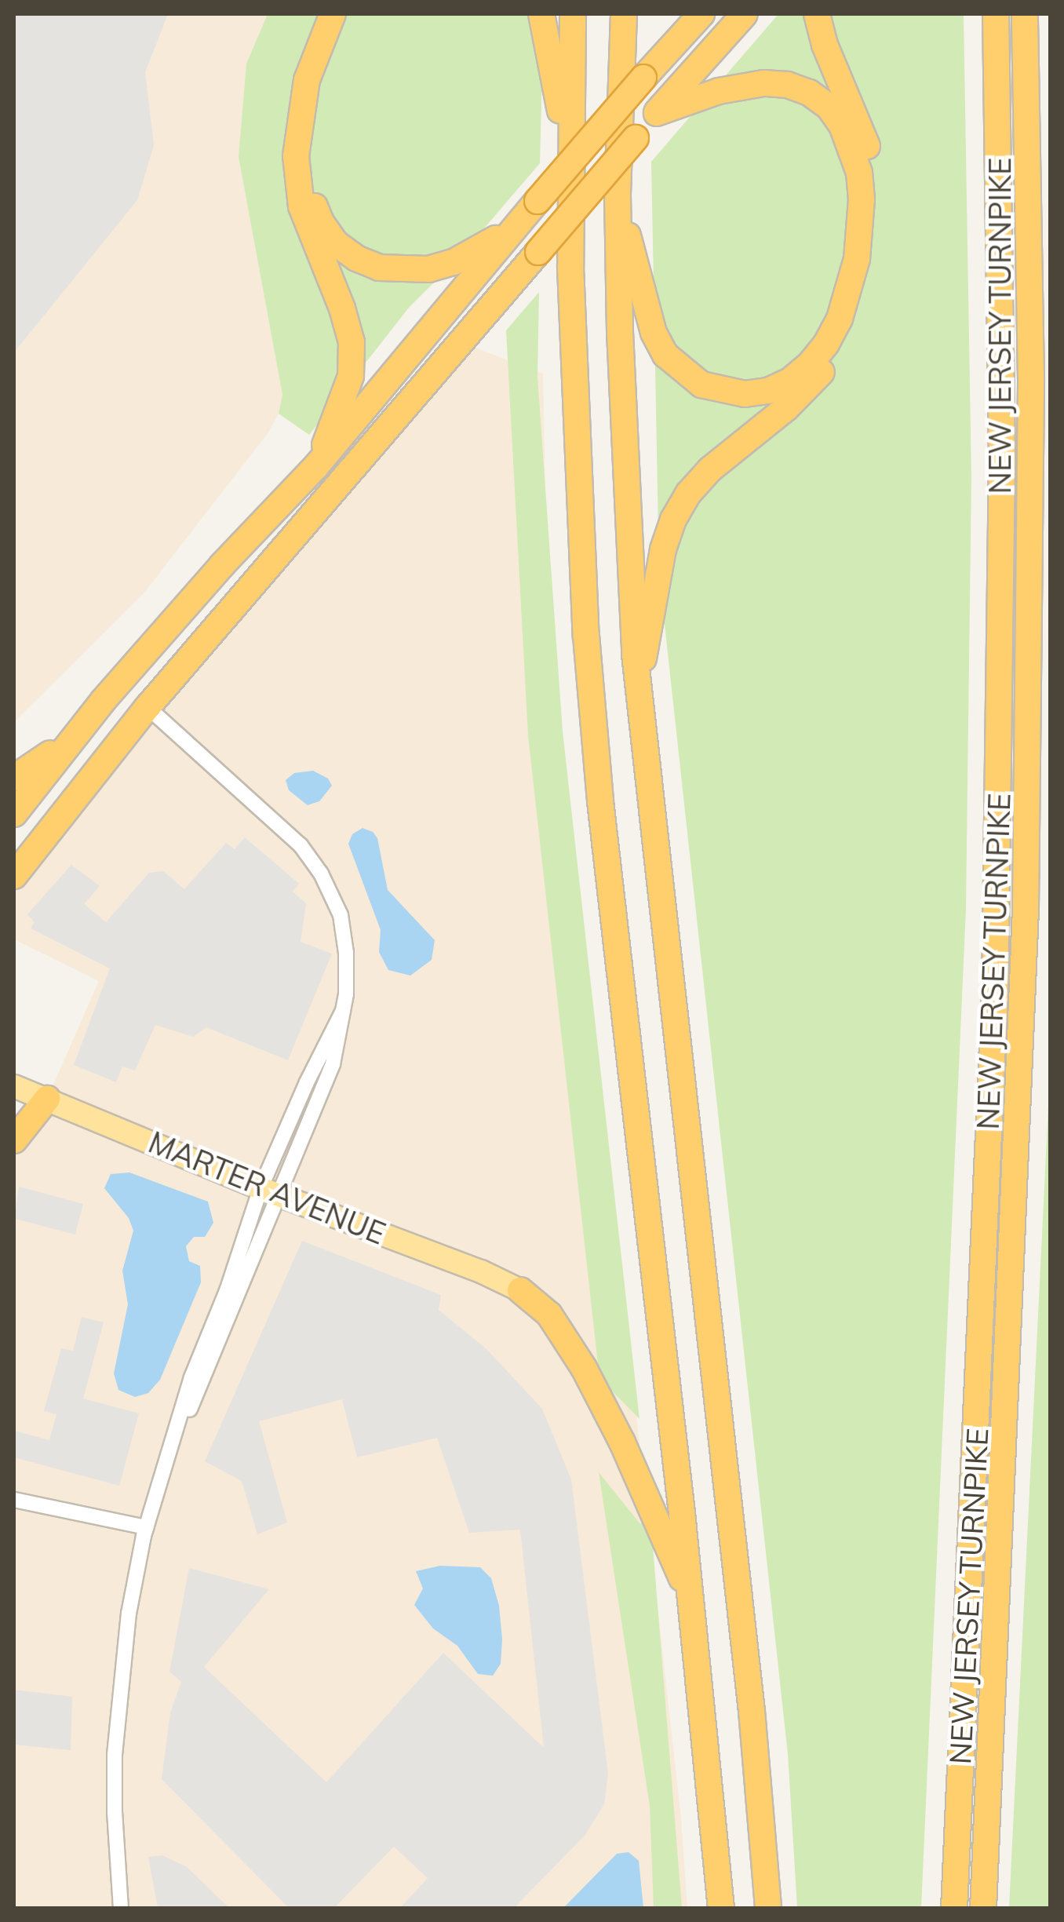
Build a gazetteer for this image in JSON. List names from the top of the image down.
{
  "streets": {
    "highway": ["NEW JERSEY TURNPIKE"],
    "main road": ["MARTER AVENUE"]
  }
}
